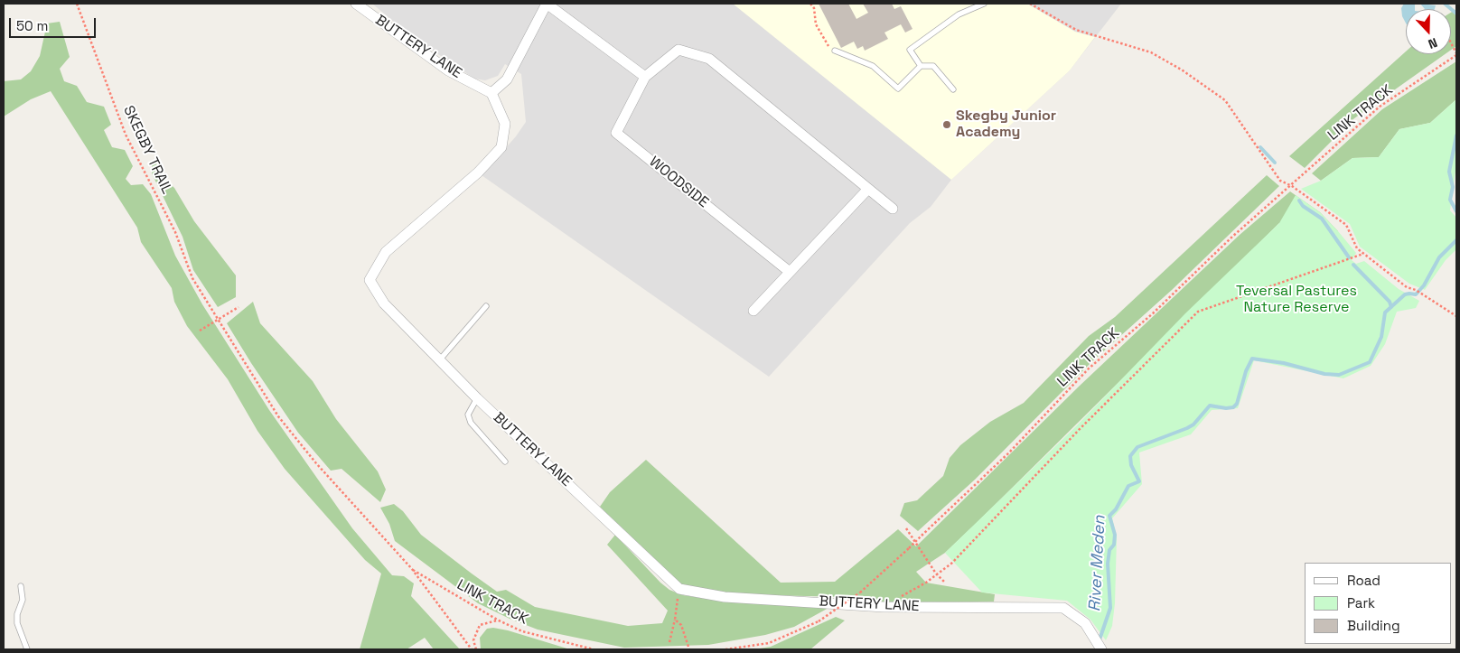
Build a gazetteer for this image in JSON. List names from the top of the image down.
{
  "streets": {
    "street": ["BUTTERY LANE", "WOODSIDE"],
    "path": ["LINK TRACK", "SKEGBY TRAIL"]
  },
  "crossings": [
    ["LINK TRACK", "SKEGBY TRAIL"]
  ],
  "water": ["River Meden"],
  "parks": ["Teversal Pastures Nature Reserve"],
  "places": ["Skegby Junior Academy"],
  "legend": ["Road", "Park", "Building"],
  "scale_bar": "50 m",
  "north": "bottom"
}
